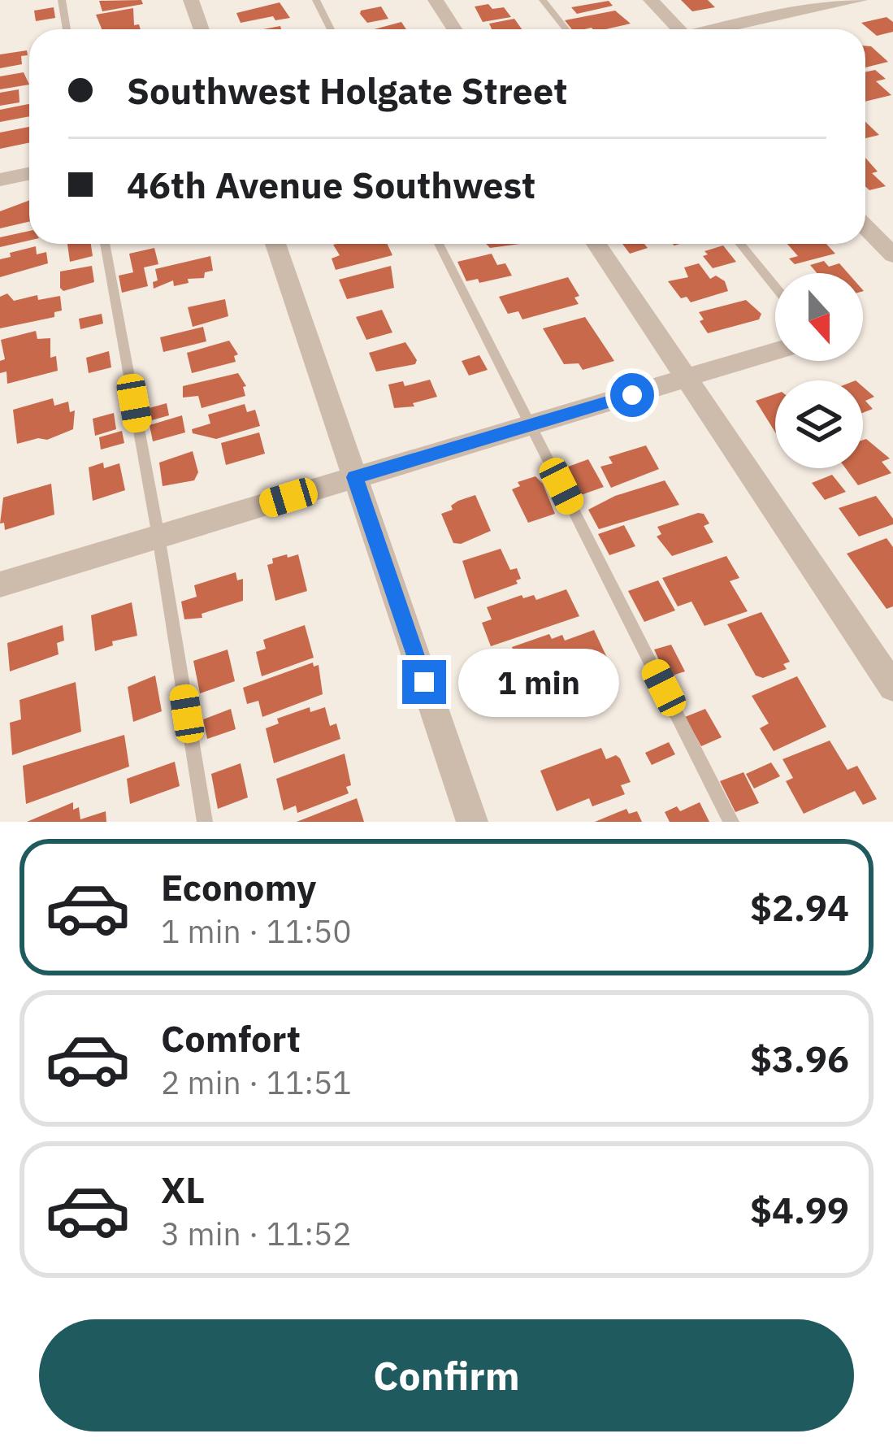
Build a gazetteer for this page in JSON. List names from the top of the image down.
{
  "north": "bottom",
  "page": {
    "banner": ["Southwest Holgate Street", "46th Avenue Southwest"],
    "bubble": "1 min",
    "list": [
      {
        "name": "Economy",
        "note": "1 min · 11:50",
        "value": "$2.94"
      },
      {
        "name": "Comfort",
        "note": "2 min · 11:51",
        "value": "$3.96"
      },
      {
        "name": "XL",
        "note": "3 min · 11:52",
        "value": "$4.99"
      }
    ],
    "buttons": "Confirm"
  }
}
